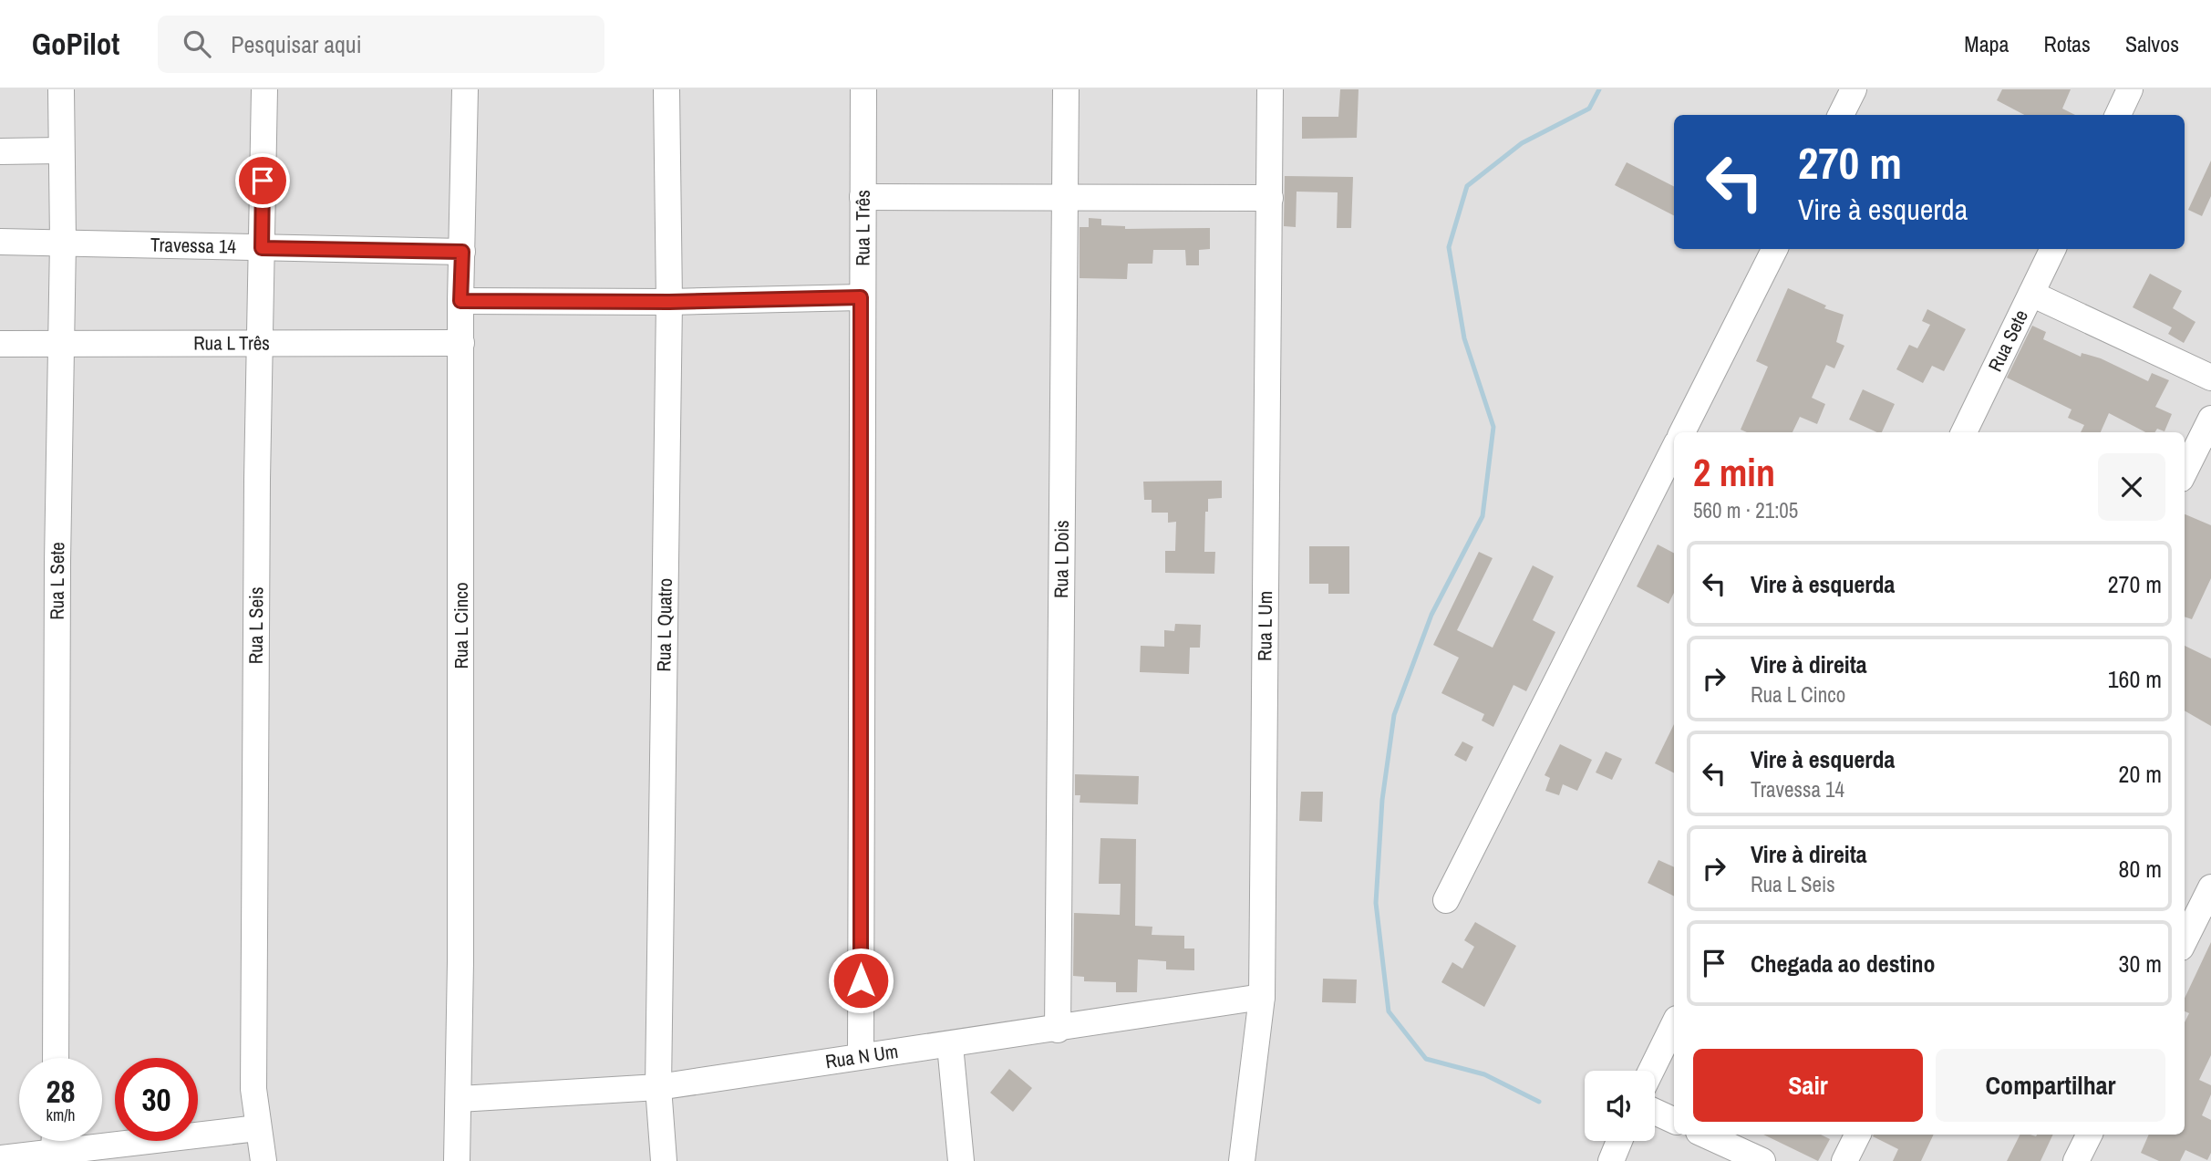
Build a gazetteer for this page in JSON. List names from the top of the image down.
{
  "streets": {
    "street": [
      "Rua L Três",
      "Travessa 14",
      "Rua Sete",
      "Rua L Dois",
      "Rua L Sete",
      "Rua L Seis",
      "Rua L Cinco",
      "Rua L Quatro",
      "Rua L Um",
      "Rua N Um"
    ]
  },
  "crossings": [
    ["Rua L Três", "Rua L Sete"],
    ["Rua L Três", "Rua L Seis"],
    ["Rua L Três", "Rua L Cinco"],
    ["Rua L Três", "Rua N Um"],
    ["Travessa 14", "Rua L Sete"],
    ["Travessa 14", "Rua L Seis"],
    ["Travessa 14", "Rua L Cinco"],
    ["Rua L Dois", "Rua N Um"],
    ["Rua L Cinco", "Rua N Um"],
    ["Rua L Quatro", "Rua N Um"],
    ["Rua L Um", "Rua N Um"]
  ],
  "page": {
    "header": "GoPilot",
    "search": "Pesquisar aqui",
    "nav": ["Mapa", "Rotas", "Salvos"],
    "turn": ["270 m", "Vire à esquerda"],
    "heading": ["2 min", "560 m · 21:05"],
    "list": [
      {
        "name": "Vire à esquerda",
        "value": "270 m"
      },
      {
        "name": "Vire à direita",
        "note": "Rua L Cinco",
        "value": "160 m"
      },
      {
        "name": "Vire à esquerda",
        "note": "Travessa 14",
        "value": "20 m"
      },
      {
        "name": "Vire à direita",
        "note": "Rua L Seis",
        "value": "80 m"
      },
      {
        "name": "Chegada ao destino",
        "value": "30 m"
      }
    ],
    "buttons": ["Sair", "Compartilhar"],
    "speed": "28 km/h",
    "limit": "30"
  }
}
